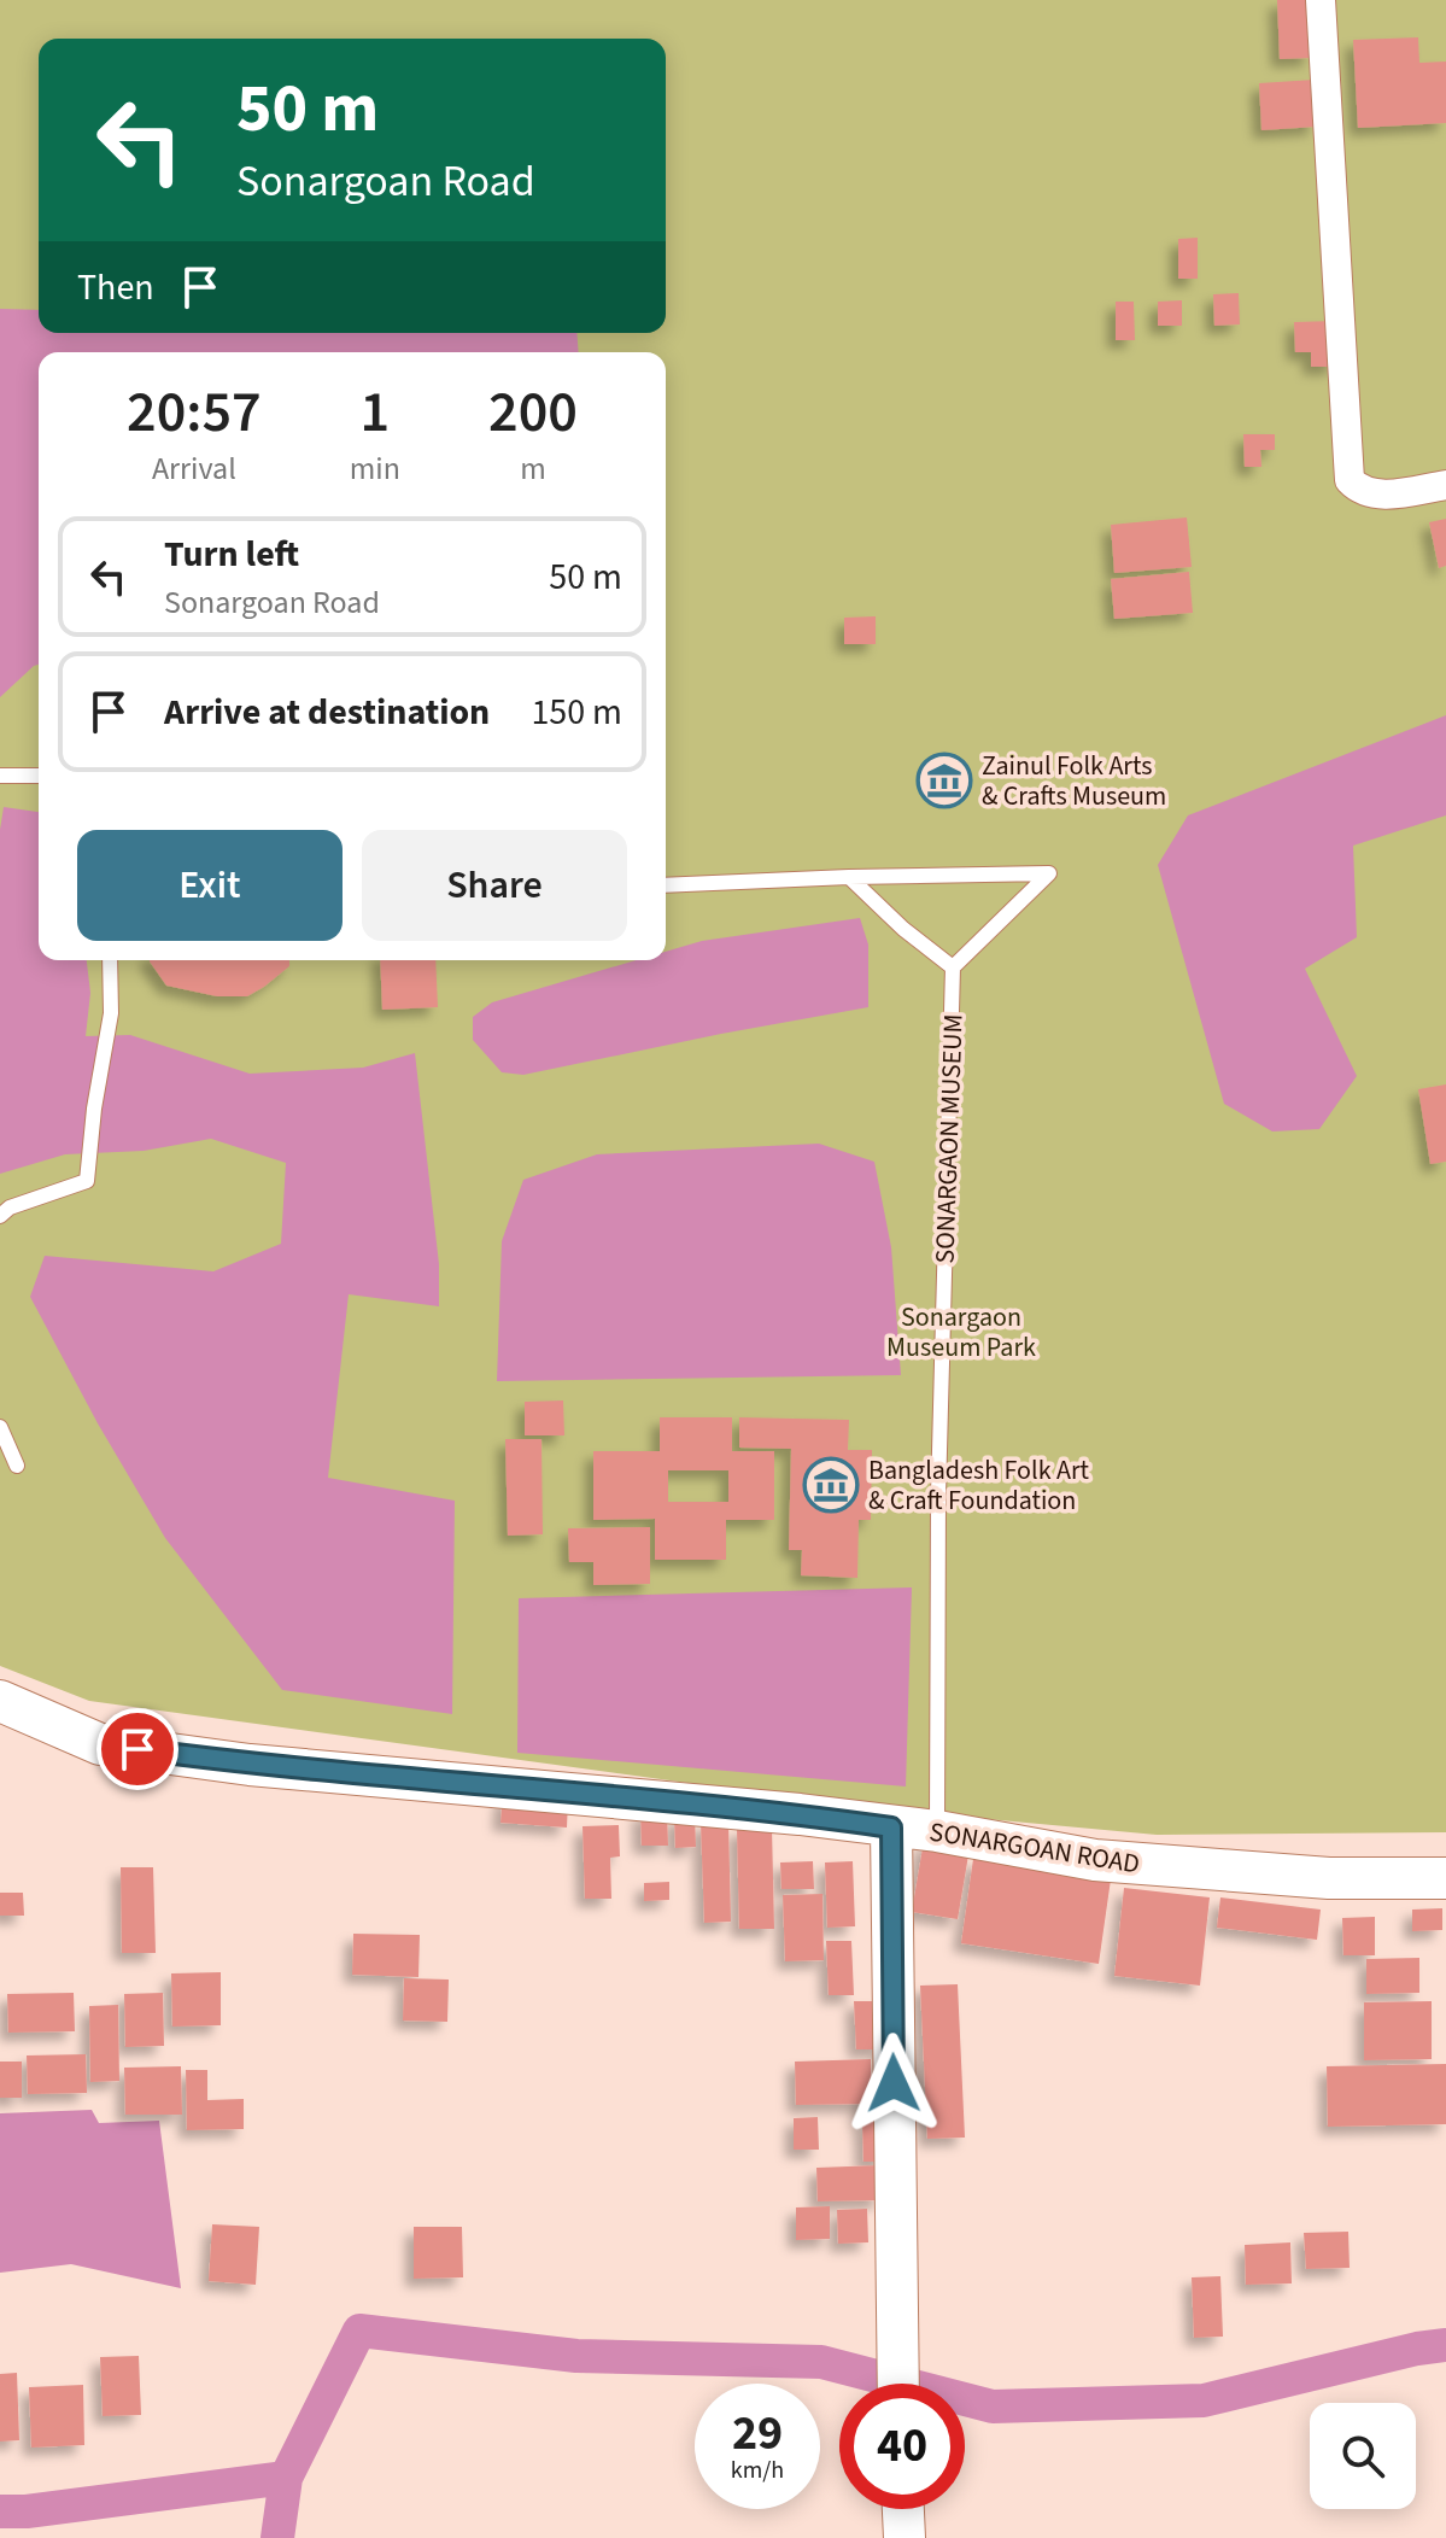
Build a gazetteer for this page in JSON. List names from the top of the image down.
{
  "streets": {
    "main road": ["SONARGOAN ROAD"],
    "lane": ["SONARGAON MUSEUM"]
  },
  "crossings": [
    ["SONARGAON MUSEUM", "SONARGOAN ROAD"]
  ],
  "parks": ["Sonargaon Museum Park"],
  "places": {
    "museum": ["Zainul Folk Arts & Crafts Museum", "Bangladesh Folk Art & Craft Foundation"]
  },
  "page": {
    "turn": ["50 m", "Sonargoan Road"],
    "then": "Then",
    "eta": [
      "20:57",
      "Arrival",
      "1",
      "min",
      "200",
      "m"
    ],
    "list": [
      {
        "name": "Turn left",
        "note": "Sonargoan Road",
        "value": "50 m"
      },
      {
        "name": "Arrive at destination",
        "value": "150 m"
      }
    ],
    "buttons": ["Exit", "Share"],
    "speed": "29 km/h",
    "limit": "40"
  }
}
